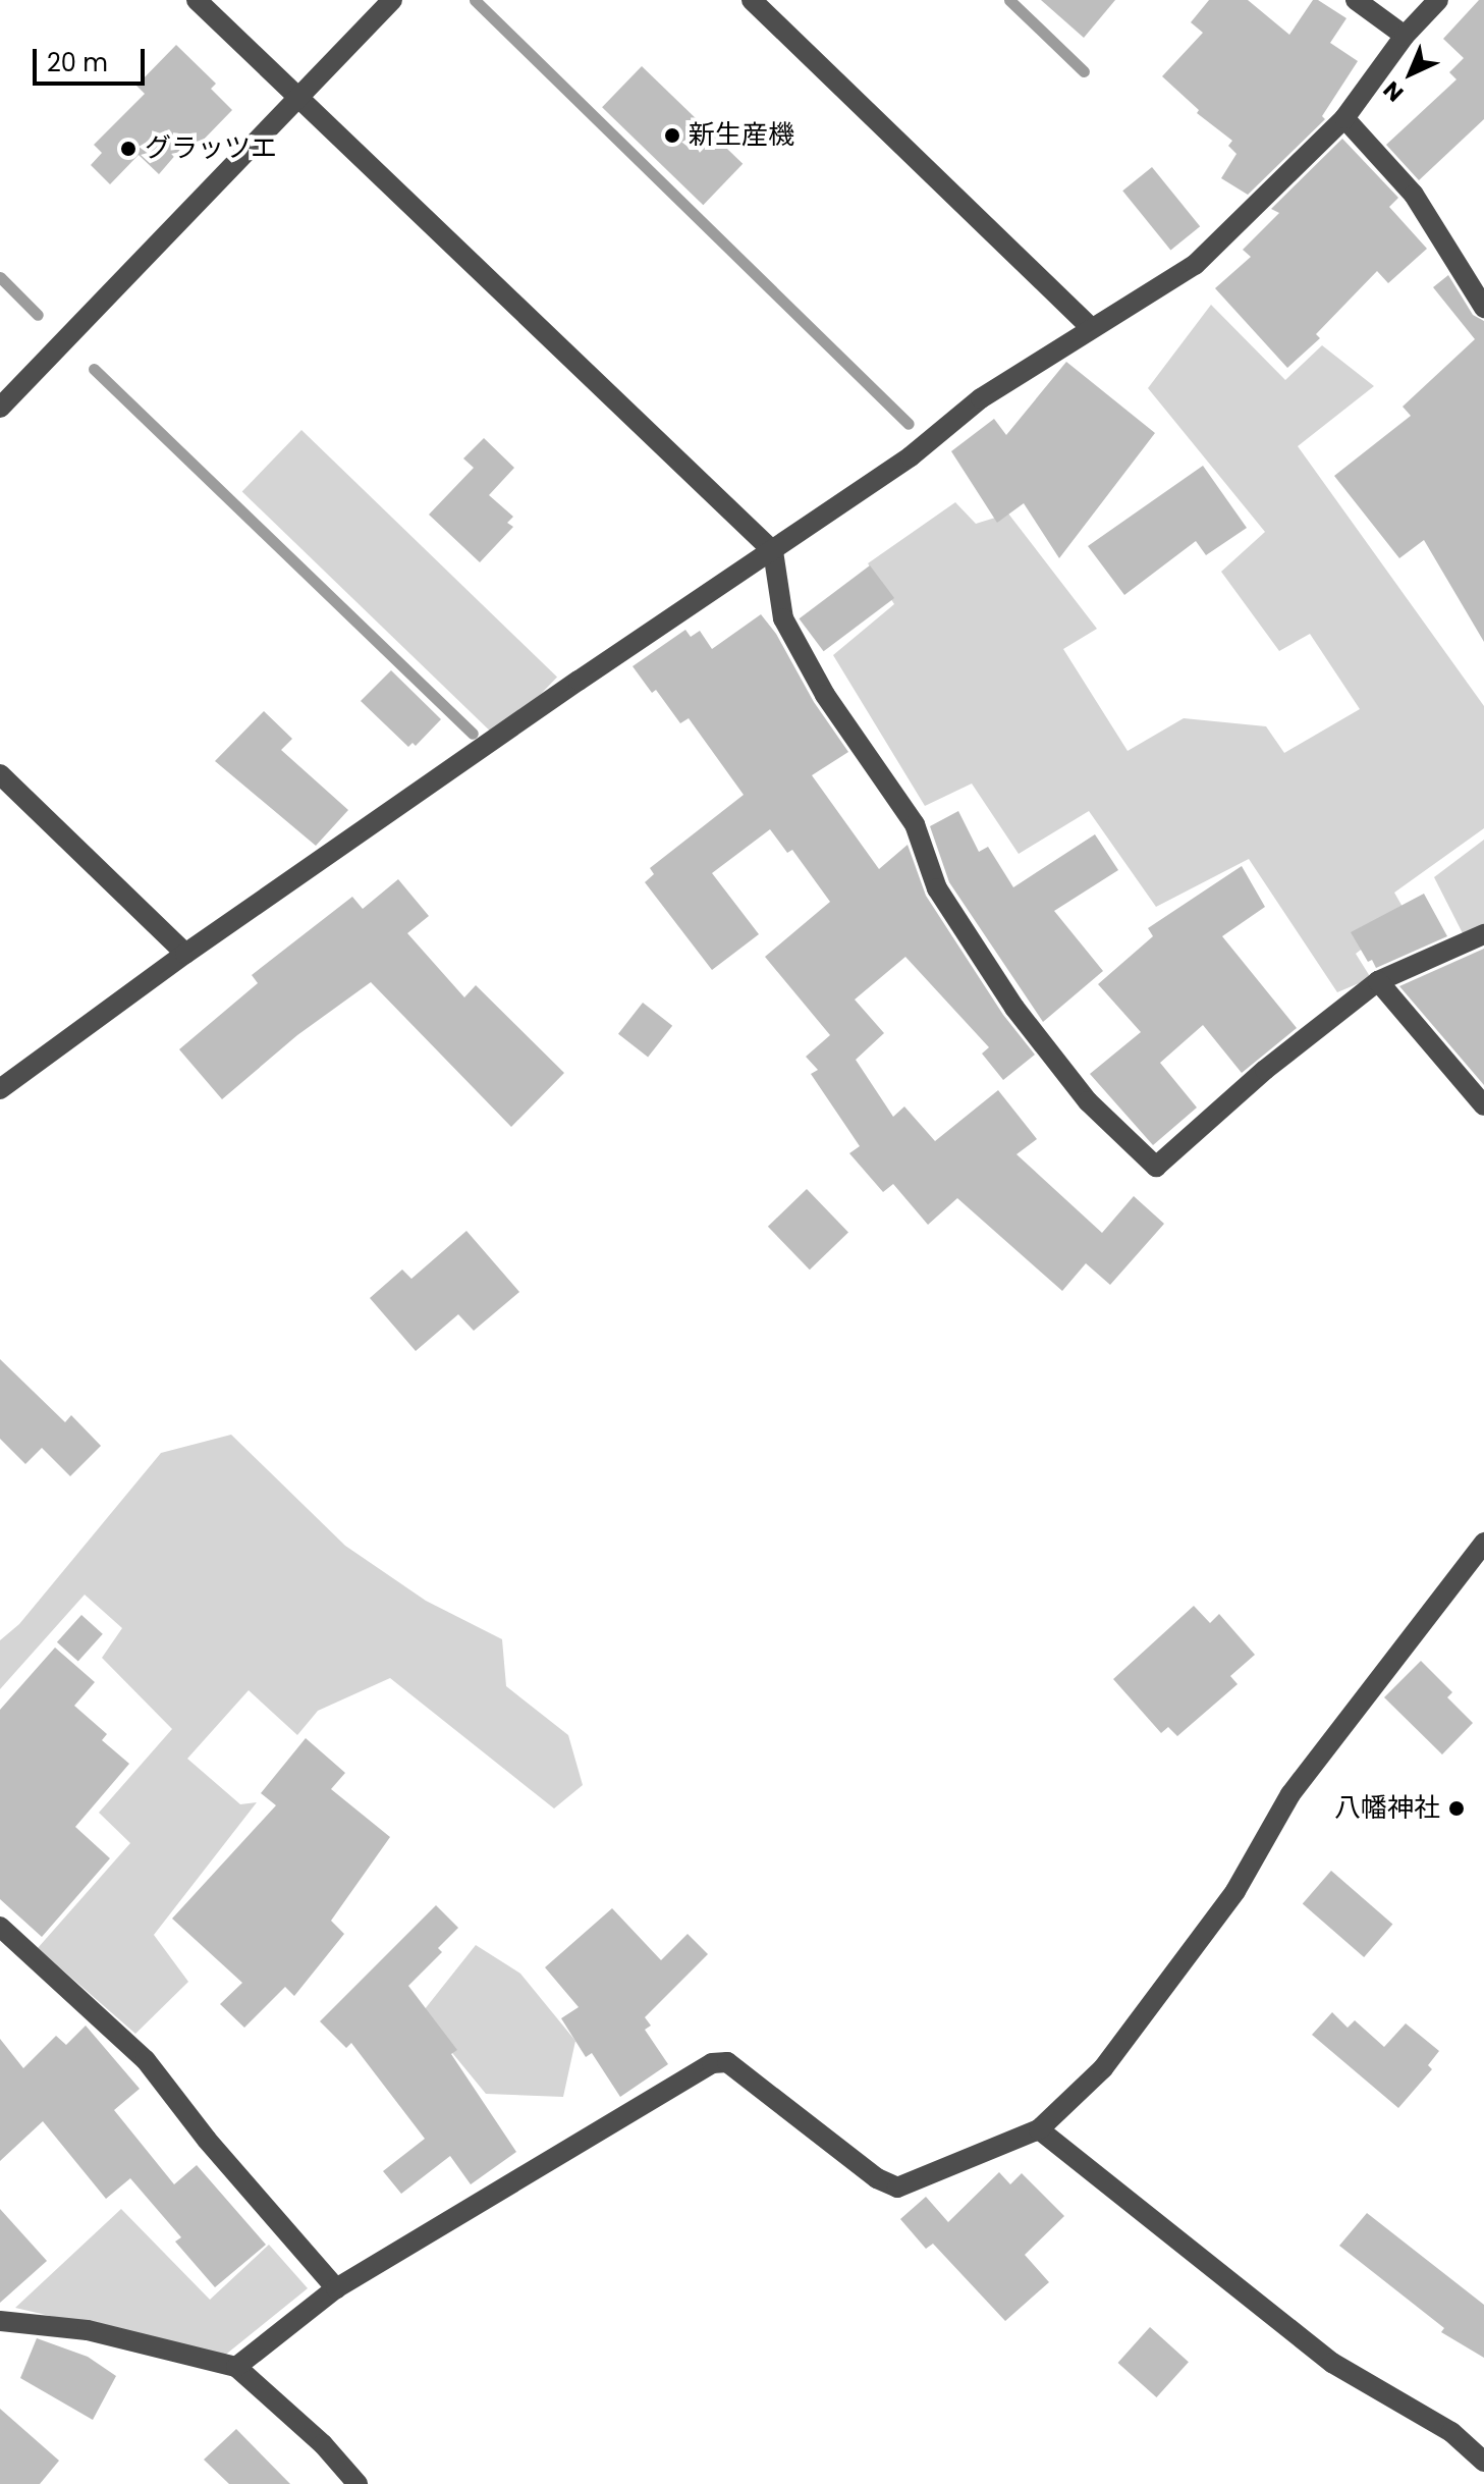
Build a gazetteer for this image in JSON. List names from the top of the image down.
{
  "places": ["新生産機", "グラッツエ", "八幡神社"],
  "scale_bar": "20 m",
  "north": "bottom left"
}
